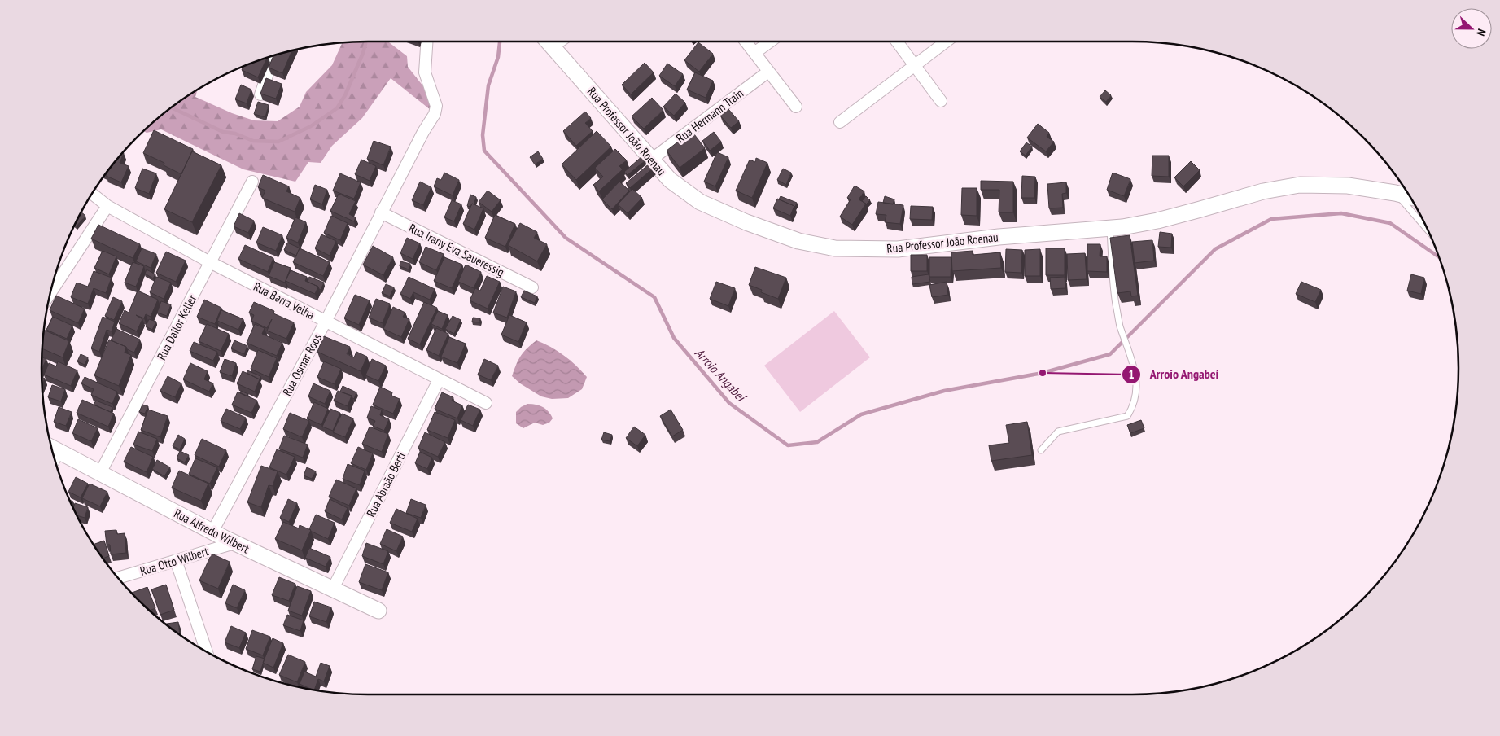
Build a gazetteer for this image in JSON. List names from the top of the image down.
{
  "streets": {
    "street": [
      "Rua Hermann Train",
      "Rua Professor João Roenau",
      "Rua Irany Eva Saueressig",
      "Rua Barra Velha",
      "Rua Dailor Keller",
      "Rua Osmar Roos",
      "Rua Abraão Berti",
      "Rua Alfredo Wilbert",
      "Rua Otto Wilbert"
    ]
  },
  "crossings": [
    ["Rua Hermann Train", "Rua Professor João Roenau"],
    ["Rua Irany Eva Saueressig", "Rua Osmar Roos"],
    ["Rua Barra Velha", "Rua Dailor Keller"],
    ["Rua Barra Velha", "Rua Osmar Roos"],
    ["Rua Barra Velha", "Rua Abraão Berti"],
    ["Rua Dailor Keller", "Rua Alfredo Wilbert"],
    ["Rua Osmar Roos", "Rua Alfredo Wilbert"],
    ["Rua Abraão Berti", "Rua Alfredo Wilbert"],
    ["Rua Alfredo Wilbert", "Rua Otto Wilbert"]
  ],
  "water": ["Arroio Angabeí"],
  "places": ["Arroio Angabeí"],
  "north": "right"
}
